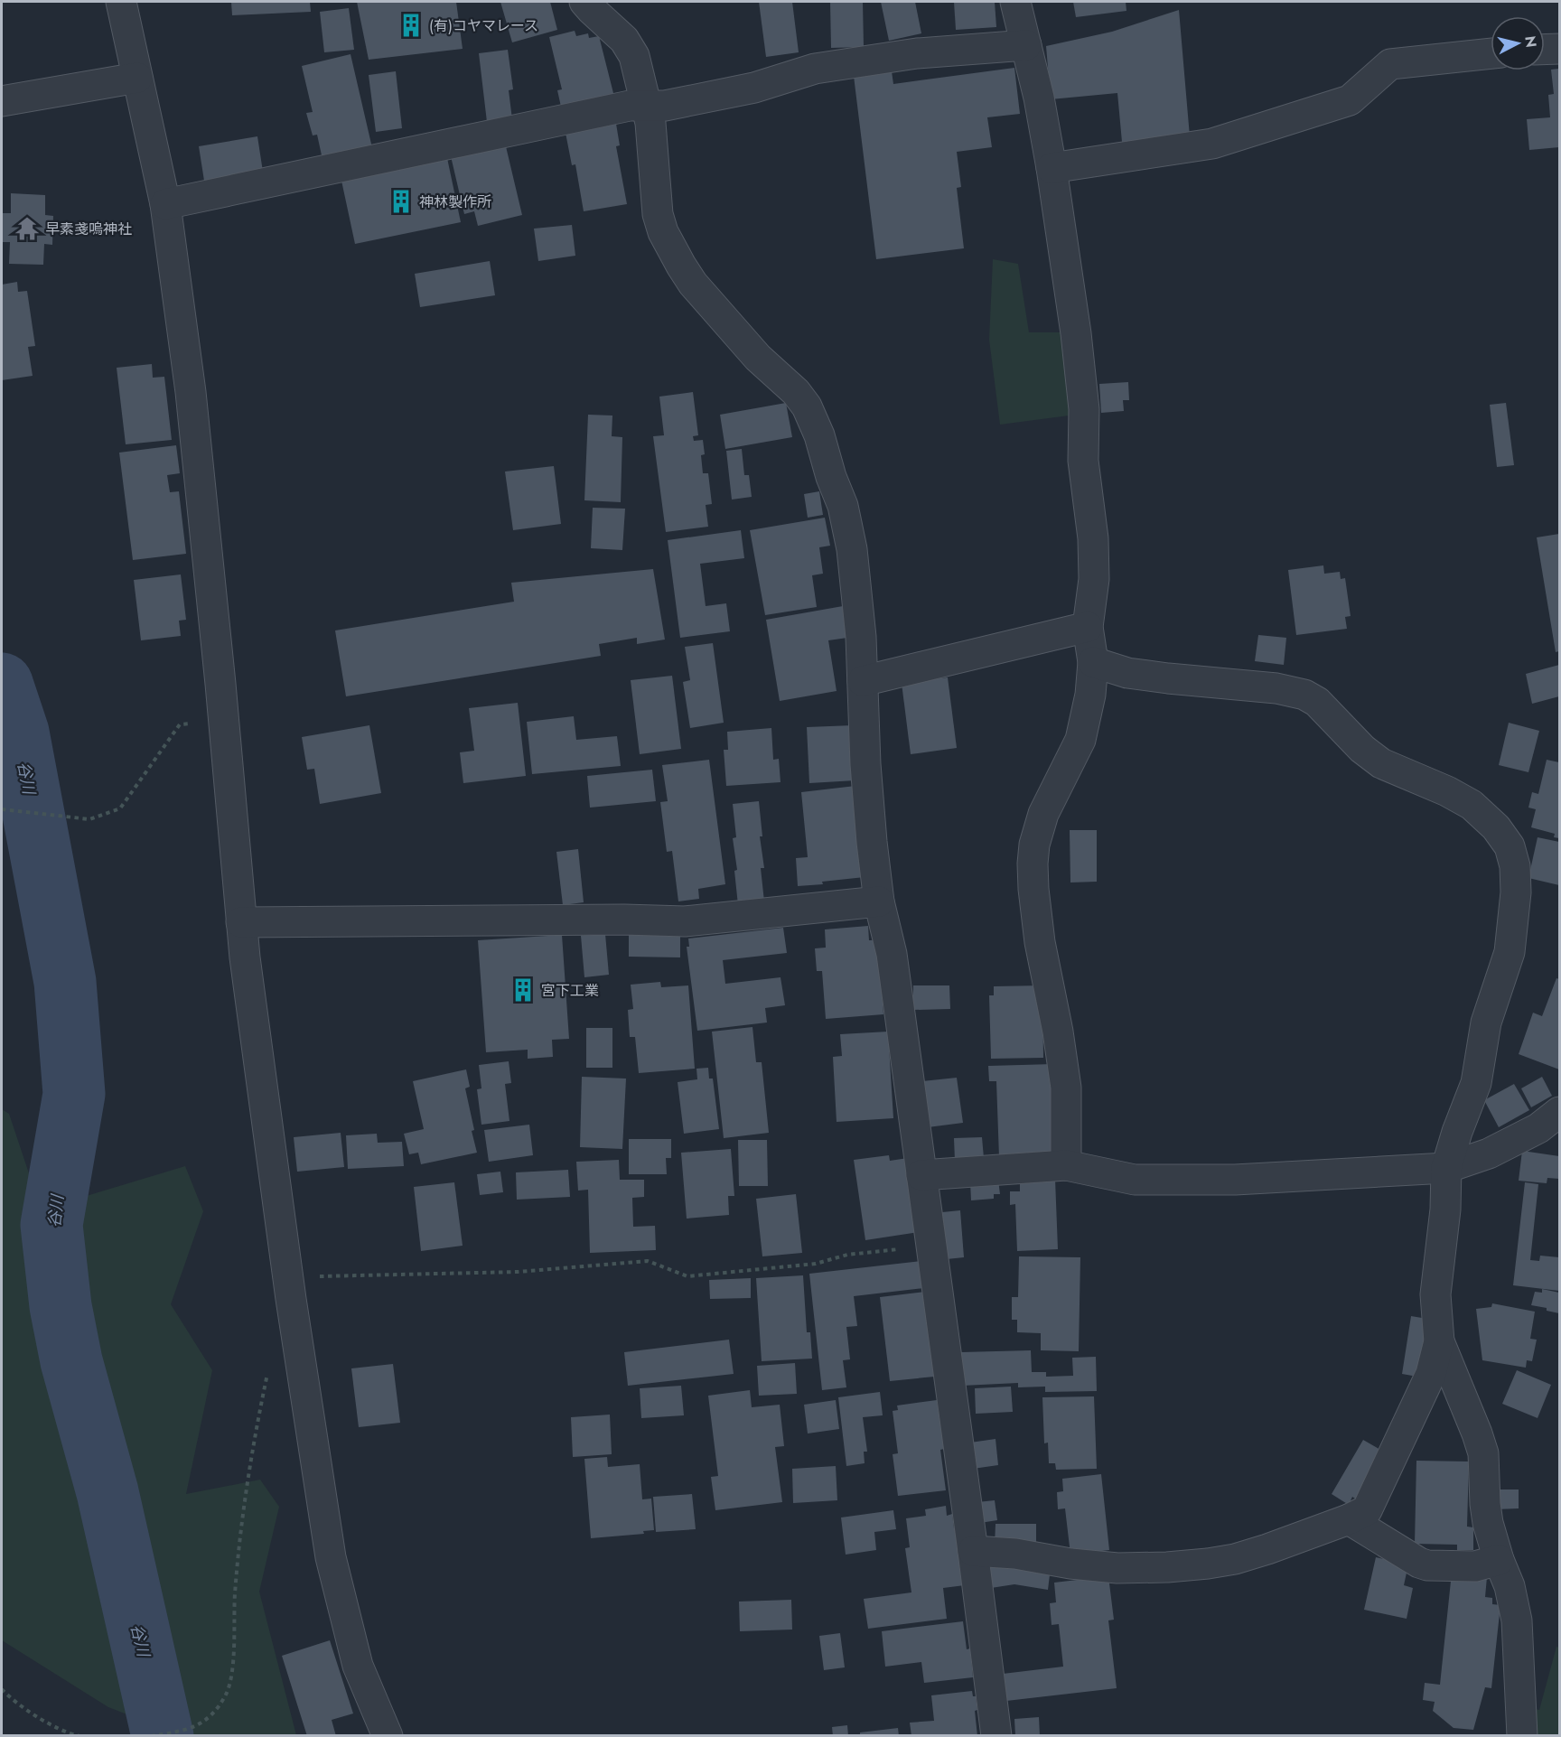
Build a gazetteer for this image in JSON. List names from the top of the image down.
{
  "water": ["谷川"],
  "places": {
    "building": ["(有)コヤマレース", "神林製作所", "宮下工業"],
    "temple": ["早素戔嗚神社"]
  },
  "north": "right"
}
